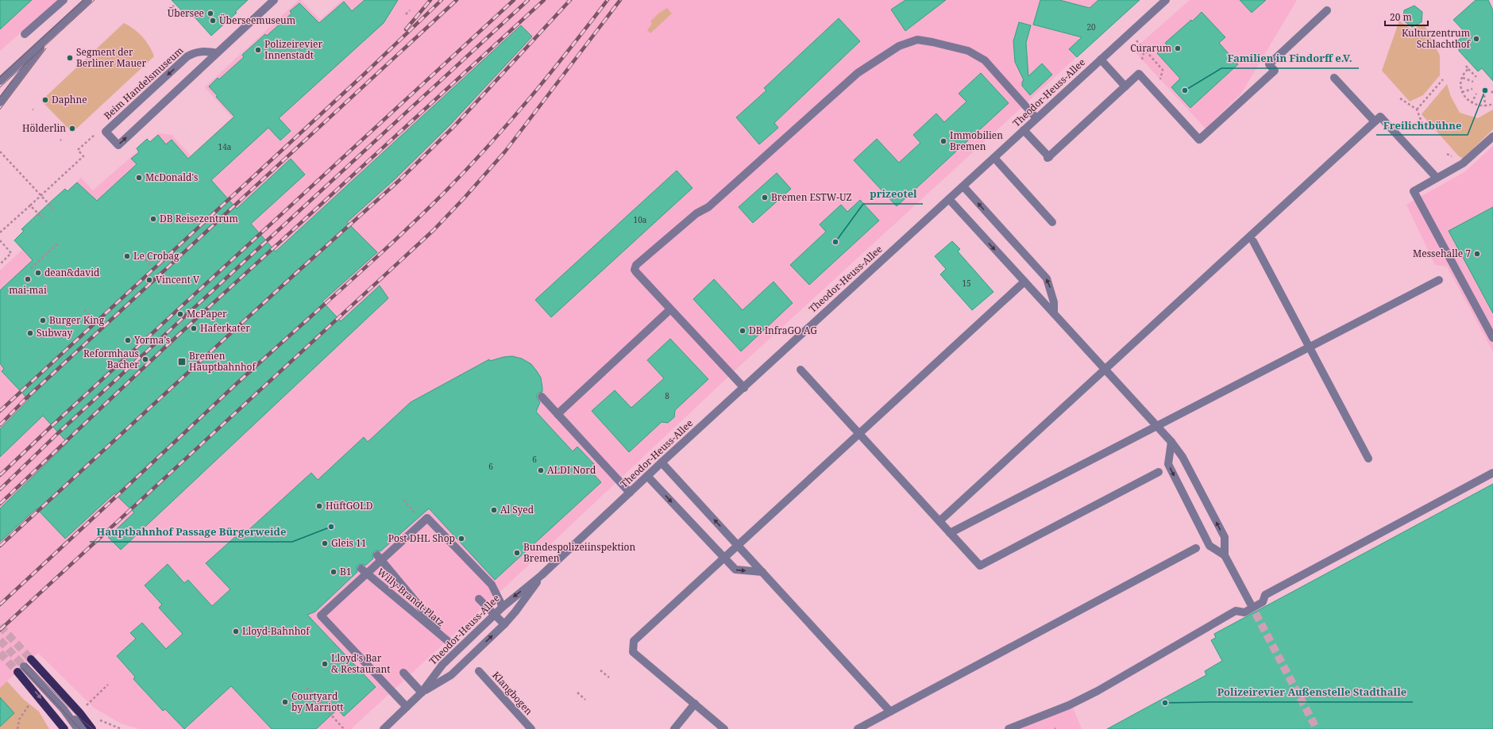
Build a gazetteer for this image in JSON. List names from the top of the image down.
{
  "streets": {
    "street": [
      "Beim Handelsmuseum",
      "Theodor-Heuss-Allee",
      "Willy-Brandt-Platz",
      "Klangbogen"
    ]
  },
  "crossings": [
    ["Theodor-Heuss-Allee", "Willy-Brandt-Platz"]
  ],
  "places": {
    "other": [
      "Übersee",
      "Überseemuseum",
      "Kulturzentrum Schlachthof",
      "Curarum",
      "Polizeirevier Innenstadt",
      "Segment der Berliner Mauer",
      "Familien in Findorff e.V.",
      "Freilichtbühne",
      "Daphne",
      "Hölderlin",
      "Immobilien Bremen",
      "McDonald's",
      "Bremen ESTW-UZ",
      "DB Reisezentrum",
      "prizeotel",
      "Messehalle 7",
      "Le Crobag",
      "dean&david",
      "mai-mai",
      "Vincent V",
      "McPaper",
      "Burger King",
      "Haferkater",
      "DB InfraGO AG",
      "Subway",
      "Yorma’s",
      "Reformhaus Bacher",
      "ALDI Nord",
      "HüftGOLD",
      "Al Syed",
      "Hauptbahnhof Passage Bürgerweide",
      "Post DHL Shop",
      "Gleis 11",
      "Bundespolizeiinspektion Bremen",
      "B1",
      "Lloyd-Bahnhof",
      "Lloyd's Bar & Restaurant",
      "Courtyard by Marriott",
      "Polizeirevier Außenstelle Stadthalle"
    ],
    "transit": ["Bremen Hauptbahnhof"]
  },
  "house_numbers": [
    "20",
    "14a",
    "10a",
    "15",
    "8",
    "6",
    "6"
  ],
  "scale_bar": "20 m"
}
